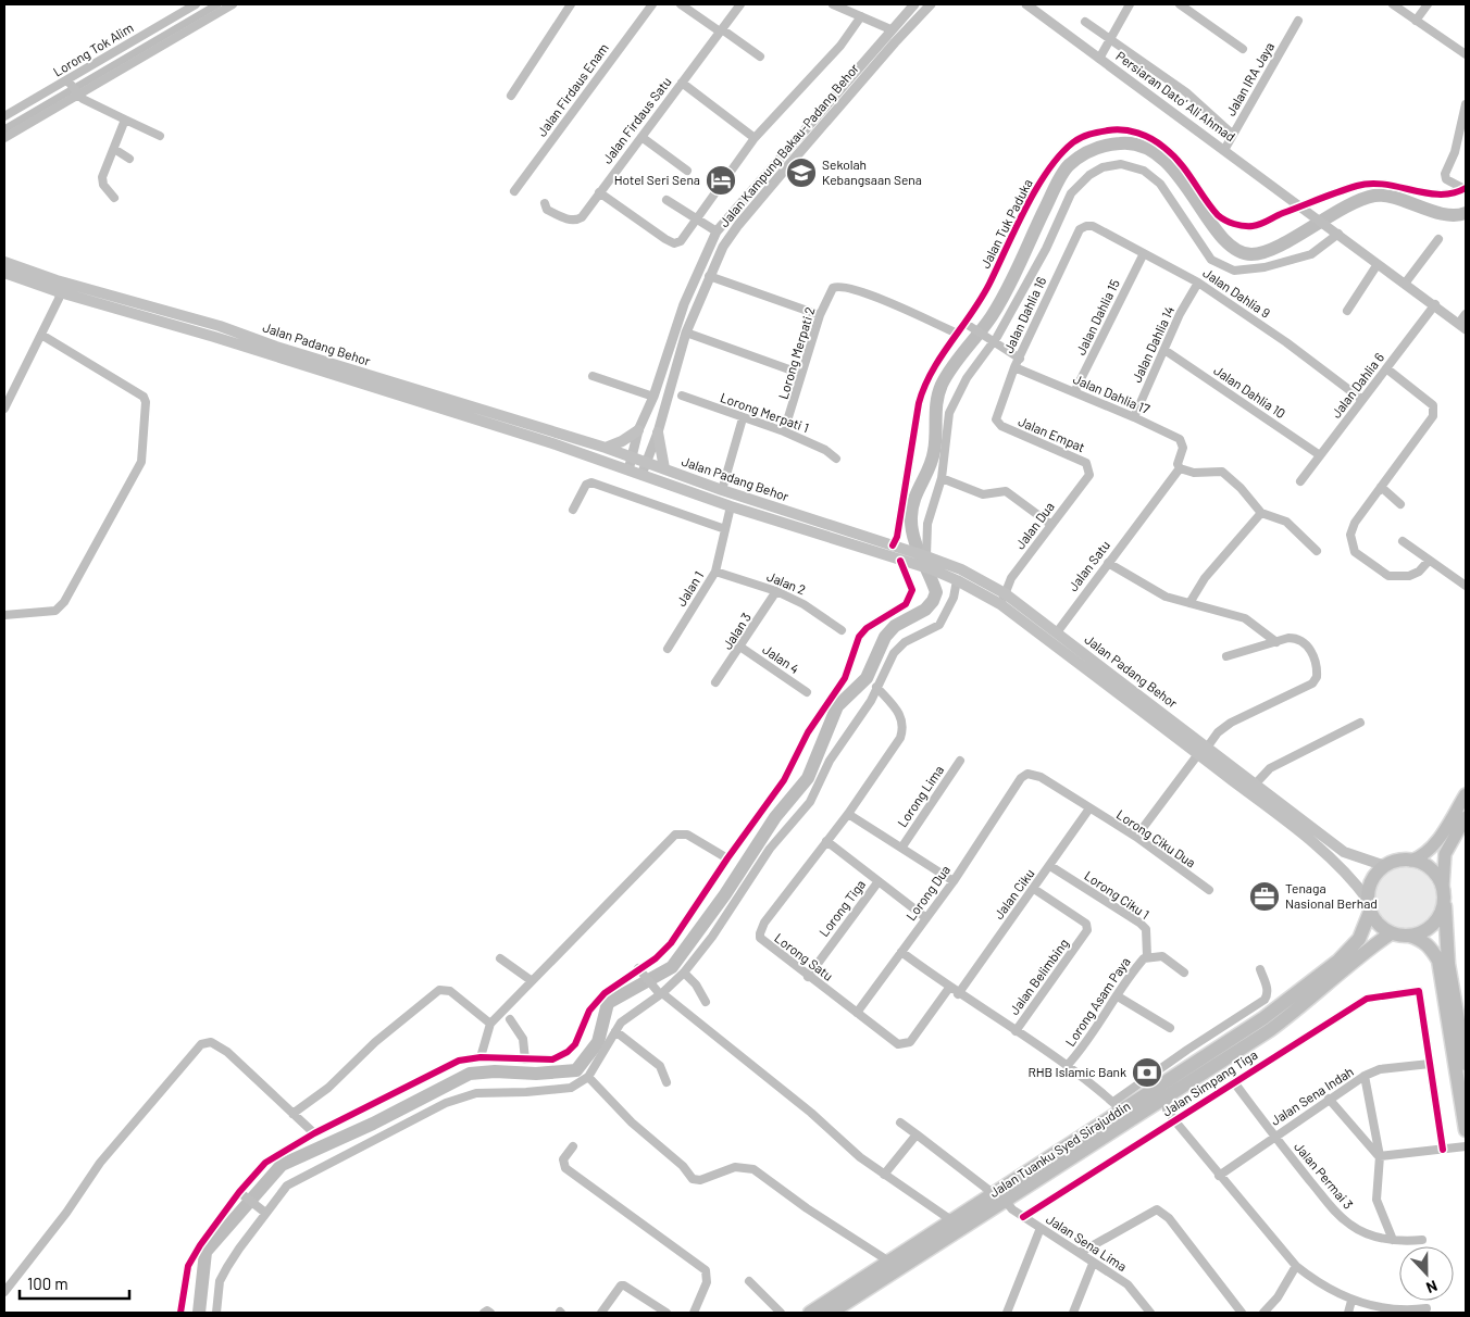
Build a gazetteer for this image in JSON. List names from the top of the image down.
{
  "streets": {
    "highway": ["Jalan Tuanku Syed Sirajuddin"],
    "main road": ["Jalan Padang Behor"],
    "street": [
      "Lorong Tok Alim",
      "Jalan IRA Jaya",
      "Jalan Firdaus Enam",
      "Persiaran Dato' Ali Ahmad",
      "Jalan Firdaus Satu",
      "Jalan Kampung Bakau-Padang Behor",
      "Jalan Tuk Paduka",
      "Jalan Dahlia 9",
      "Jalan Dahlia 16",
      "Jalan Dahlia 15",
      "Jalan Dahlia 14",
      "Lorong Merpati 2",
      "Jalan Dahlia 6",
      "Jalan Dahlia 10",
      "Jalan Dahlia 17",
      "Lorong Merpati 1",
      "Jalan Empat",
      "Jalan Dua",
      "Jalan Satu",
      "Jalan 2",
      "Jalan 1",
      "Jalan 3",
      "Jalan 4",
      "Lorong Lima",
      "Lorong Ciku Dua",
      "Lorong Dua",
      "Jalan Ciku",
      "Lorong Ciku 1",
      "Lorong Tiga",
      "Lorong Satu",
      "Jalan Belimbing",
      "Lorong Asam Paya",
      "Jalan Simpang Tiga",
      "Jalan Sena Indah",
      "Jalan Permai 3",
      "Jalan Sena Lima"
    ]
  },
  "crossings": [
    ["Jalan IRA Jaya", "Persiaran Dato' Ali Ahmad"],
    ["Persiaran Dato' Ali Ahmad", "Jalan Tuk Paduka"],
    ["Persiaran Dato' Ali Ahmad", "Jalan Dahlia 6"],
    ["Jalan Kampung Bakau-Padang Behor", "Jalan Padang Behor"],
    ["Jalan Tuk Paduka", "Jalan Padang Behor"],
    ["Jalan Tuk Paduka", "Lorong Merpati 2"],
    ["Jalan Dahlia 9", "Jalan Dahlia 16"],
    ["Jalan Dahlia 9", "Jalan Dahlia 15"],
    ["Jalan Dahlia 9", "Jalan Dahlia 14"],
    ["Jalan Dahlia 9", "Jalan Dahlia 6"],
    ["Jalan Dahlia 16", "Jalan Dahlia 17"],
    ["Jalan Dahlia 16", "Jalan Empat"],
    ["Jalan Dahlia 15", "Jalan Dahlia 17"],
    ["Jalan Padang Behor", "Jalan Dua"],
    ["Jalan Padang Behor", "Jalan Satu"],
    ["Jalan Padang Behor", "Jalan 1"],
    ["Jalan Padang Behor", "Jalan Tuanku Syed Sirajuddin"],
    ["Jalan Dahlia 14", "Jalan Dahlia 10"],
    ["Jalan Dahlia 14", "Jalan Dahlia 17"],
    ["Lorong Merpati 2", "Lorong Merpati 1"],
    ["Jalan Dahlia 6", "Jalan Dahlia 10"],
    ["Jalan Dahlia 17", "Jalan Satu"],
    ["Jalan Empat", "Jalan Dua"],
    ["Jalan 2", "Jalan 1"],
    ["Jalan 2", "Jalan 3"],
    ["Jalan 3", "Jalan 4"],
    ["Lorong Ciku Dua", "Lorong Dua"],
    ["Lorong Ciku Dua", "Jalan Ciku"],
    ["Lorong Dua", "Lorong Satu"],
    ["Jalan Ciku", "Lorong Ciku 1"],
    ["Jalan Ciku", "Jalan Belimbing"],
    ["Lorong Ciku 1", "Lorong Asam Paya"],
    ["Lorong Tiga", "Lorong Satu"],
    ["Jalan Simpang Tiga", "Jalan Sena Indah"],
    ["Jalan Simpang Tiga", "Jalan Permai 3"],
    ["Jalan Simpang Tiga", "Jalan Sena Lima"],
    ["Jalan Sena Indah", "Jalan Permai 3"],
    ["Jalan Tuanku Syed Sirajuddin", "Jalan Sena Lima"]
  ],
  "places": {
    "school or university": ["Sekolah Kebangsaan Sena"],
    "hotel": ["Hotel Seri Sena"],
    "office": ["Tenaga Nasional Berhad"],
    "bank": ["RHB Islamic Bank"]
  },
  "scale_bar": "100 m",
  "north": "bottom"
}
